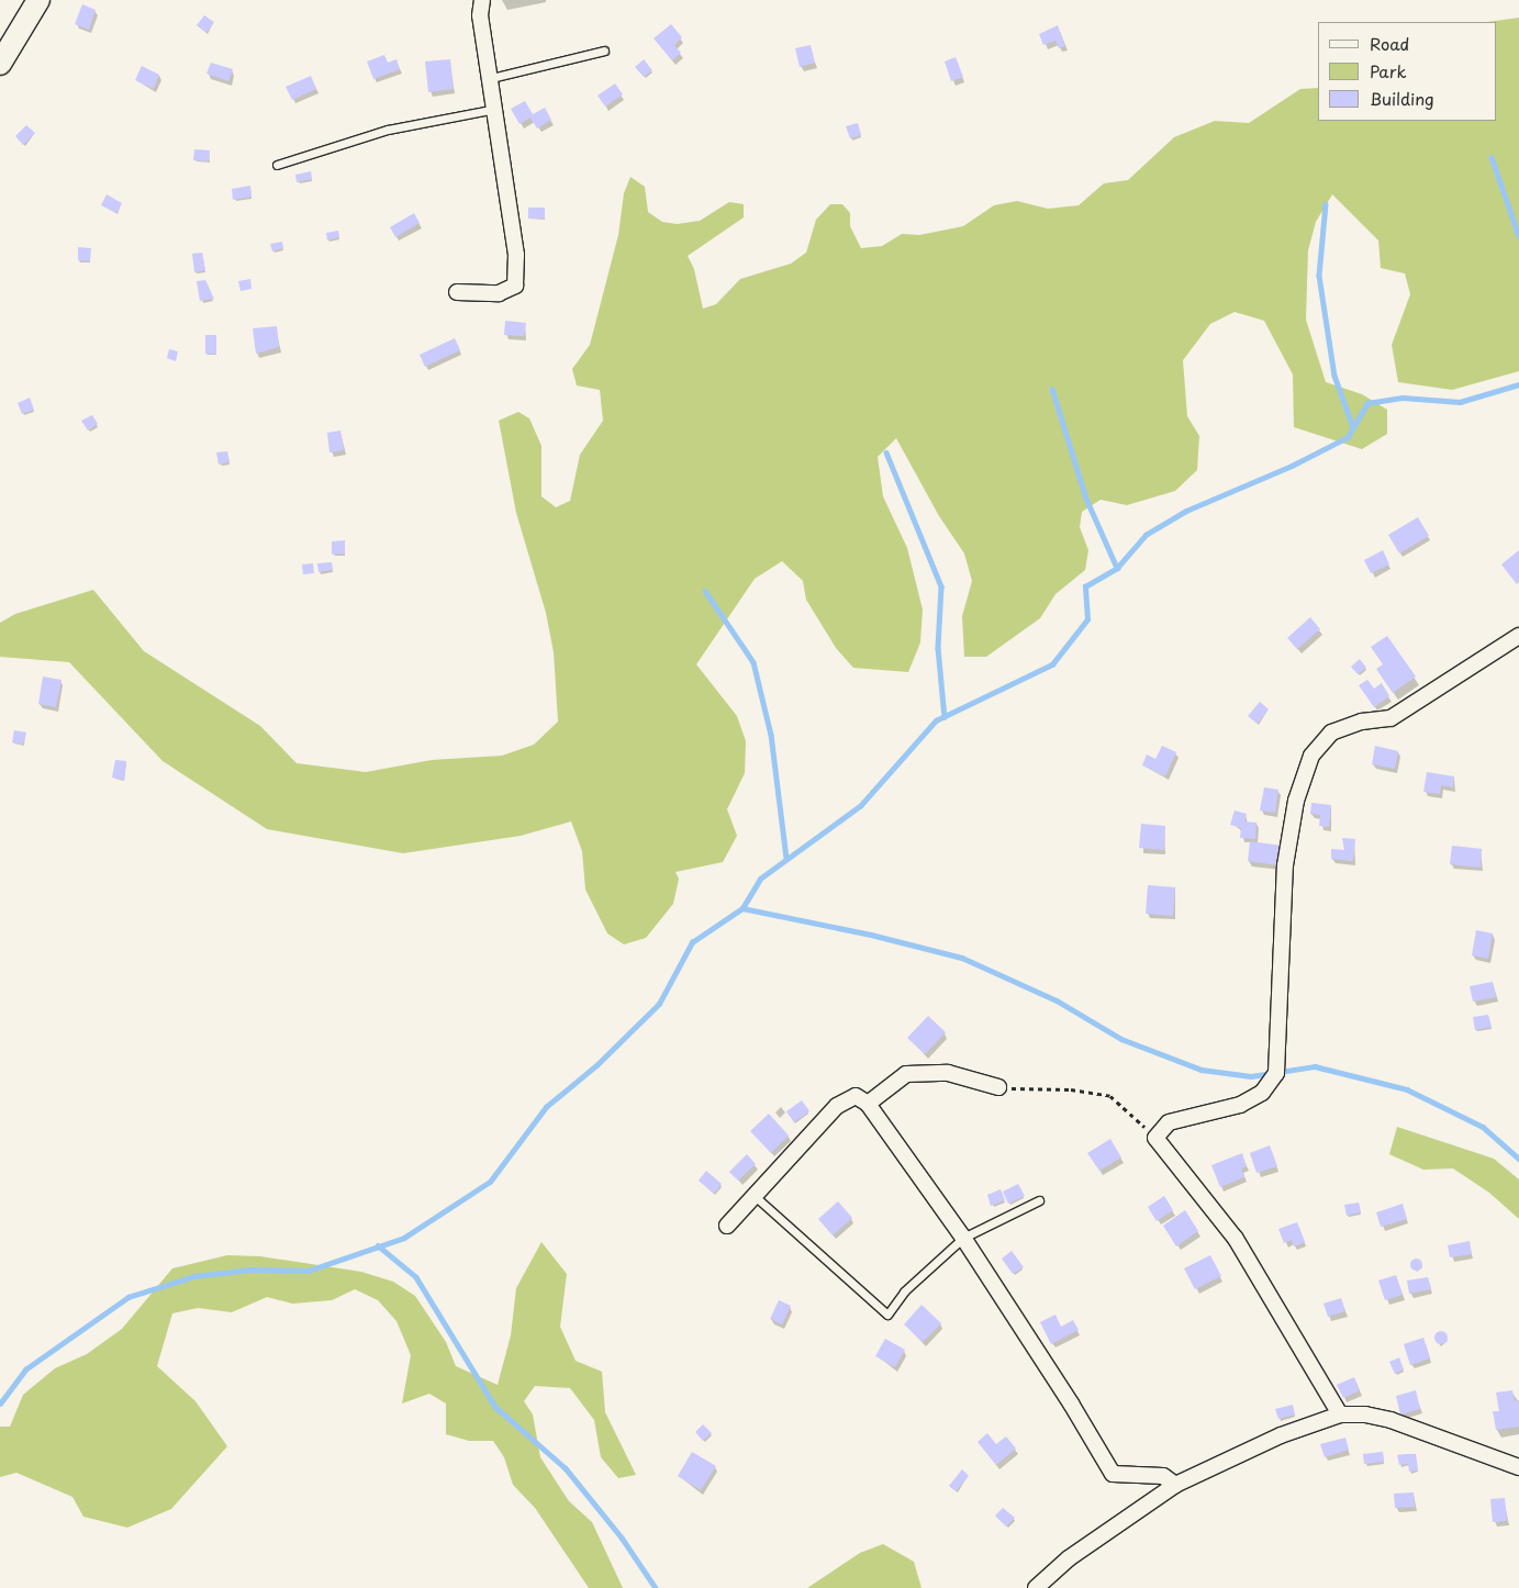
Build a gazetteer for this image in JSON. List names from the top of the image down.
{
  "legend": ["Road", "Park", "Building"]
}
